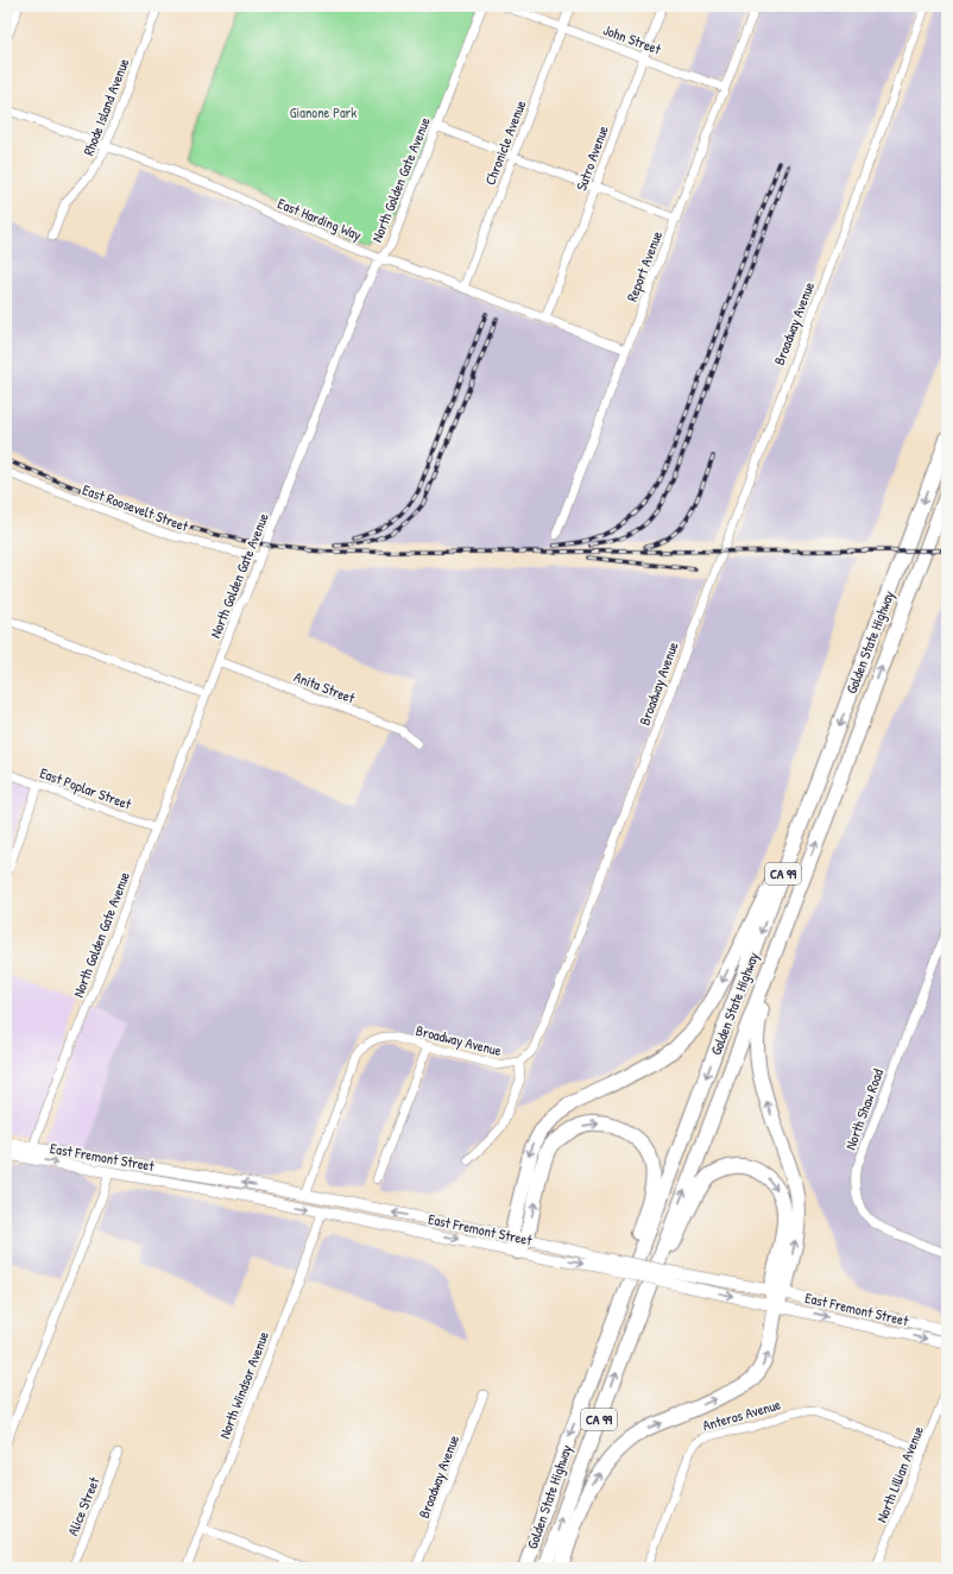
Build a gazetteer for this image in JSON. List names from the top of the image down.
{
  "streets": {
    "highway": ["Golden State Highway", "CA 99"],
    "main road": ["East Fremont Street"],
    "street": [
      "John Street",
      "Rhode Island Avenue",
      "Chronicle Avenue",
      "Sutro Avenue",
      "North Golden Gate Avenue",
      "East Harding Way",
      "Report Avenue",
      "Broadway Avenue",
      "East Roosevelt Street",
      "Anita Street",
      "East Poplar Street",
      "North Shaw Road",
      "North Windsor Avenue",
      "Anteros Avenue",
      "North Lillian Avenue",
      "Alice Street"
    ]
  },
  "crossings": [
    ["John Street", "Chronicle Avenue"],
    ["John Street", "Sutro Avenue"],
    ["John Street", "Report Avenue"],
    ["Rhode Island Avenue", "East Harding Way"],
    ["Chronicle Avenue", "East Harding Way"],
    ["Sutro Avenue", "East Harding Way"],
    ["North Golden Gate Avenue", "East Harding Way"],
    ["North Golden Gate Avenue", "East Roosevelt Street"],
    ["North Golden Gate Avenue", "Anita Street"],
    ["North Golden Gate Avenue", "East Poplar Street"],
    ["North Golden Gate Avenue", "East Fremont Street"],
    ["East Harding Way", "Report Avenue"],
    ["Broadway Avenue", "East Fremont Street"],
    ["East Fremont Street", "North Windsor Avenue"],
    ["Anteros Avenue", "North Lillian Avenue"]
  ],
  "parks": ["Gianone Park"]
}
